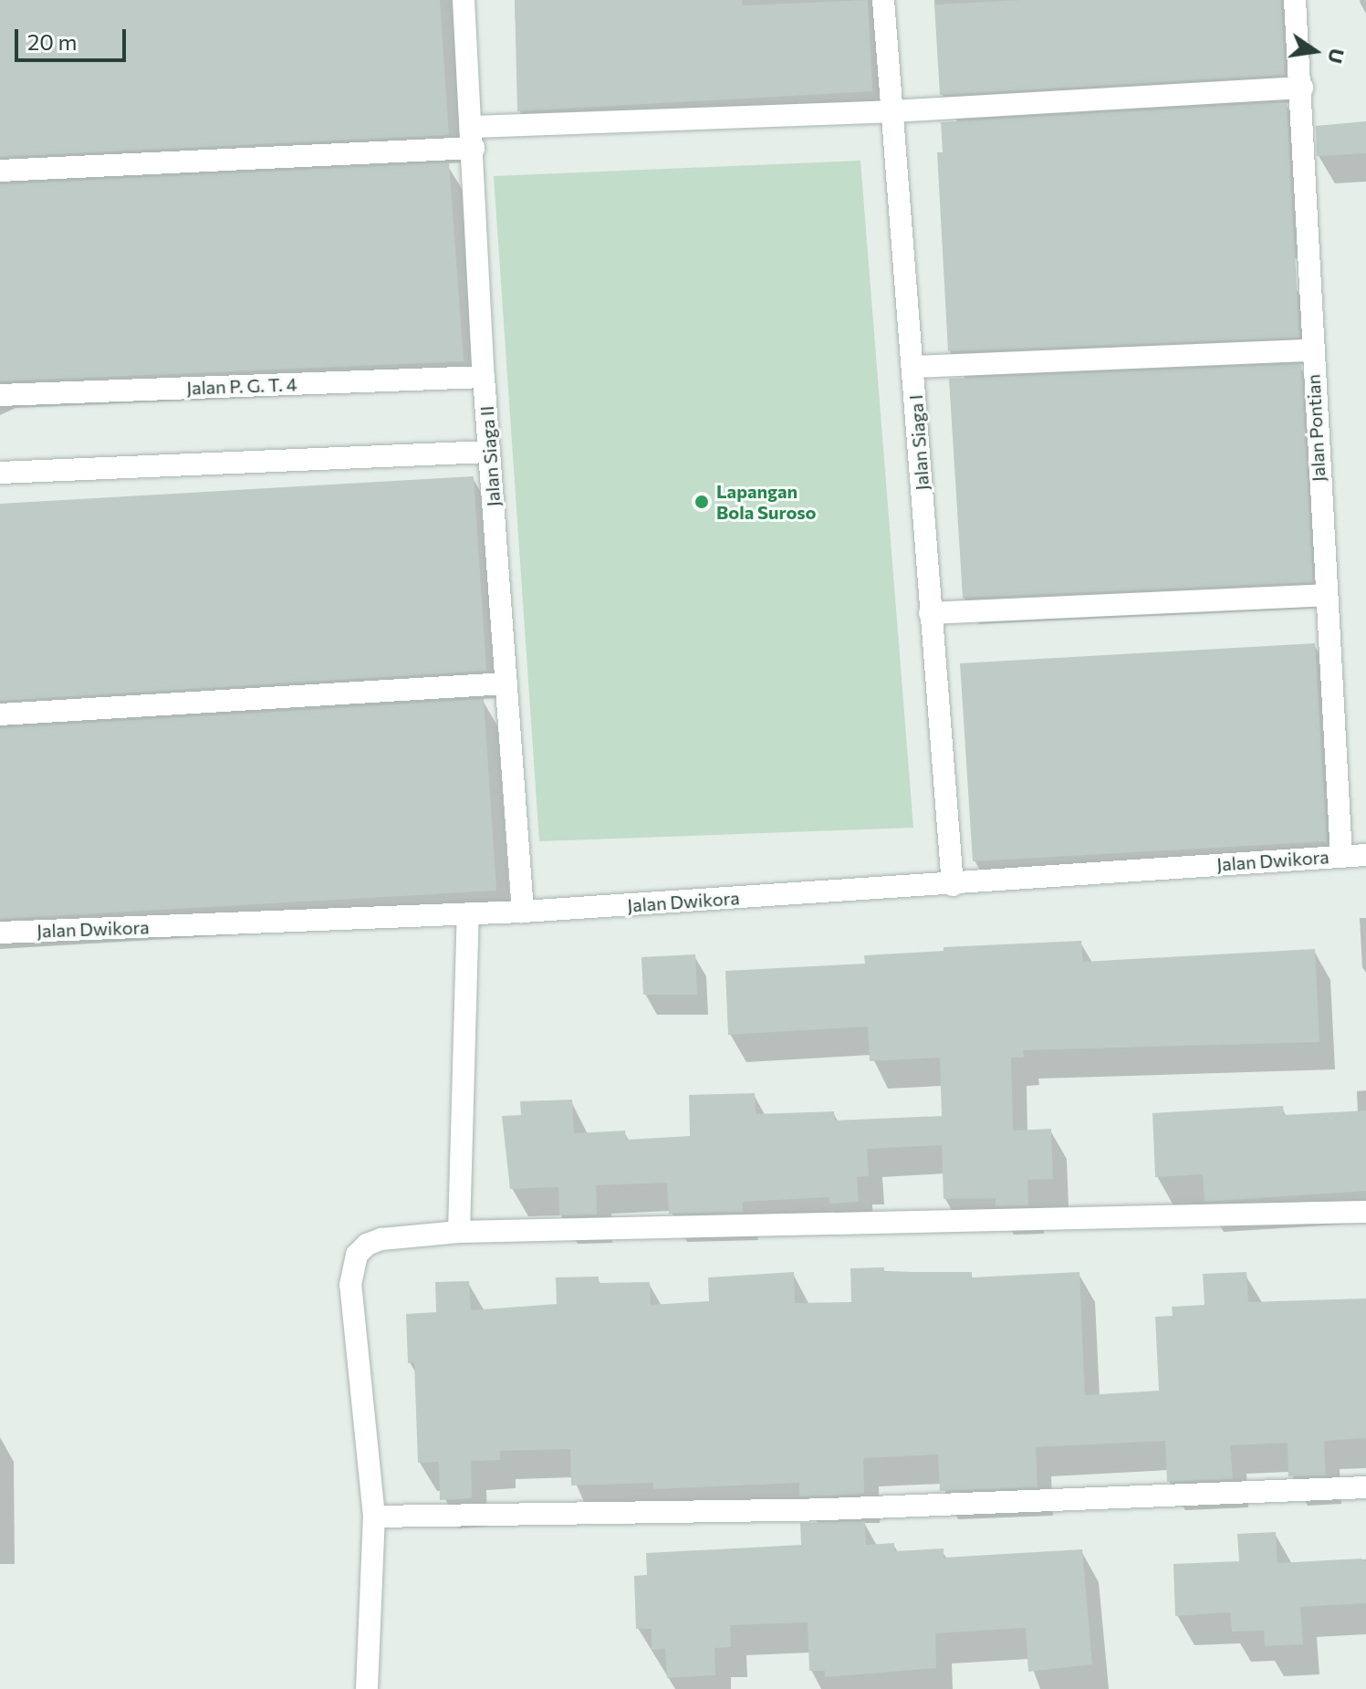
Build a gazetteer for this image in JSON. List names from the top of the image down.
{
  "streets": {
    "street": [
      "Jalan P. G. T. 4",
      "Jalan Pontian",
      "Jalan Siaga I",
      "Jalan Siaga II",
      "Jalan Dwikora"
    ]
  },
  "crossings": [
    ["Jalan P. G. T. 4", "Jalan Siaga II"],
    ["Jalan Pontian", "Jalan Dwikora"],
    ["Jalan Siaga I", "Jalan Dwikora"],
    ["Jalan Siaga II", "Jalan Dwikora"]
  ],
  "places": ["Lapangan Bola Suroso"],
  "scale_bar": "20 m",
  "north": "right"
}
